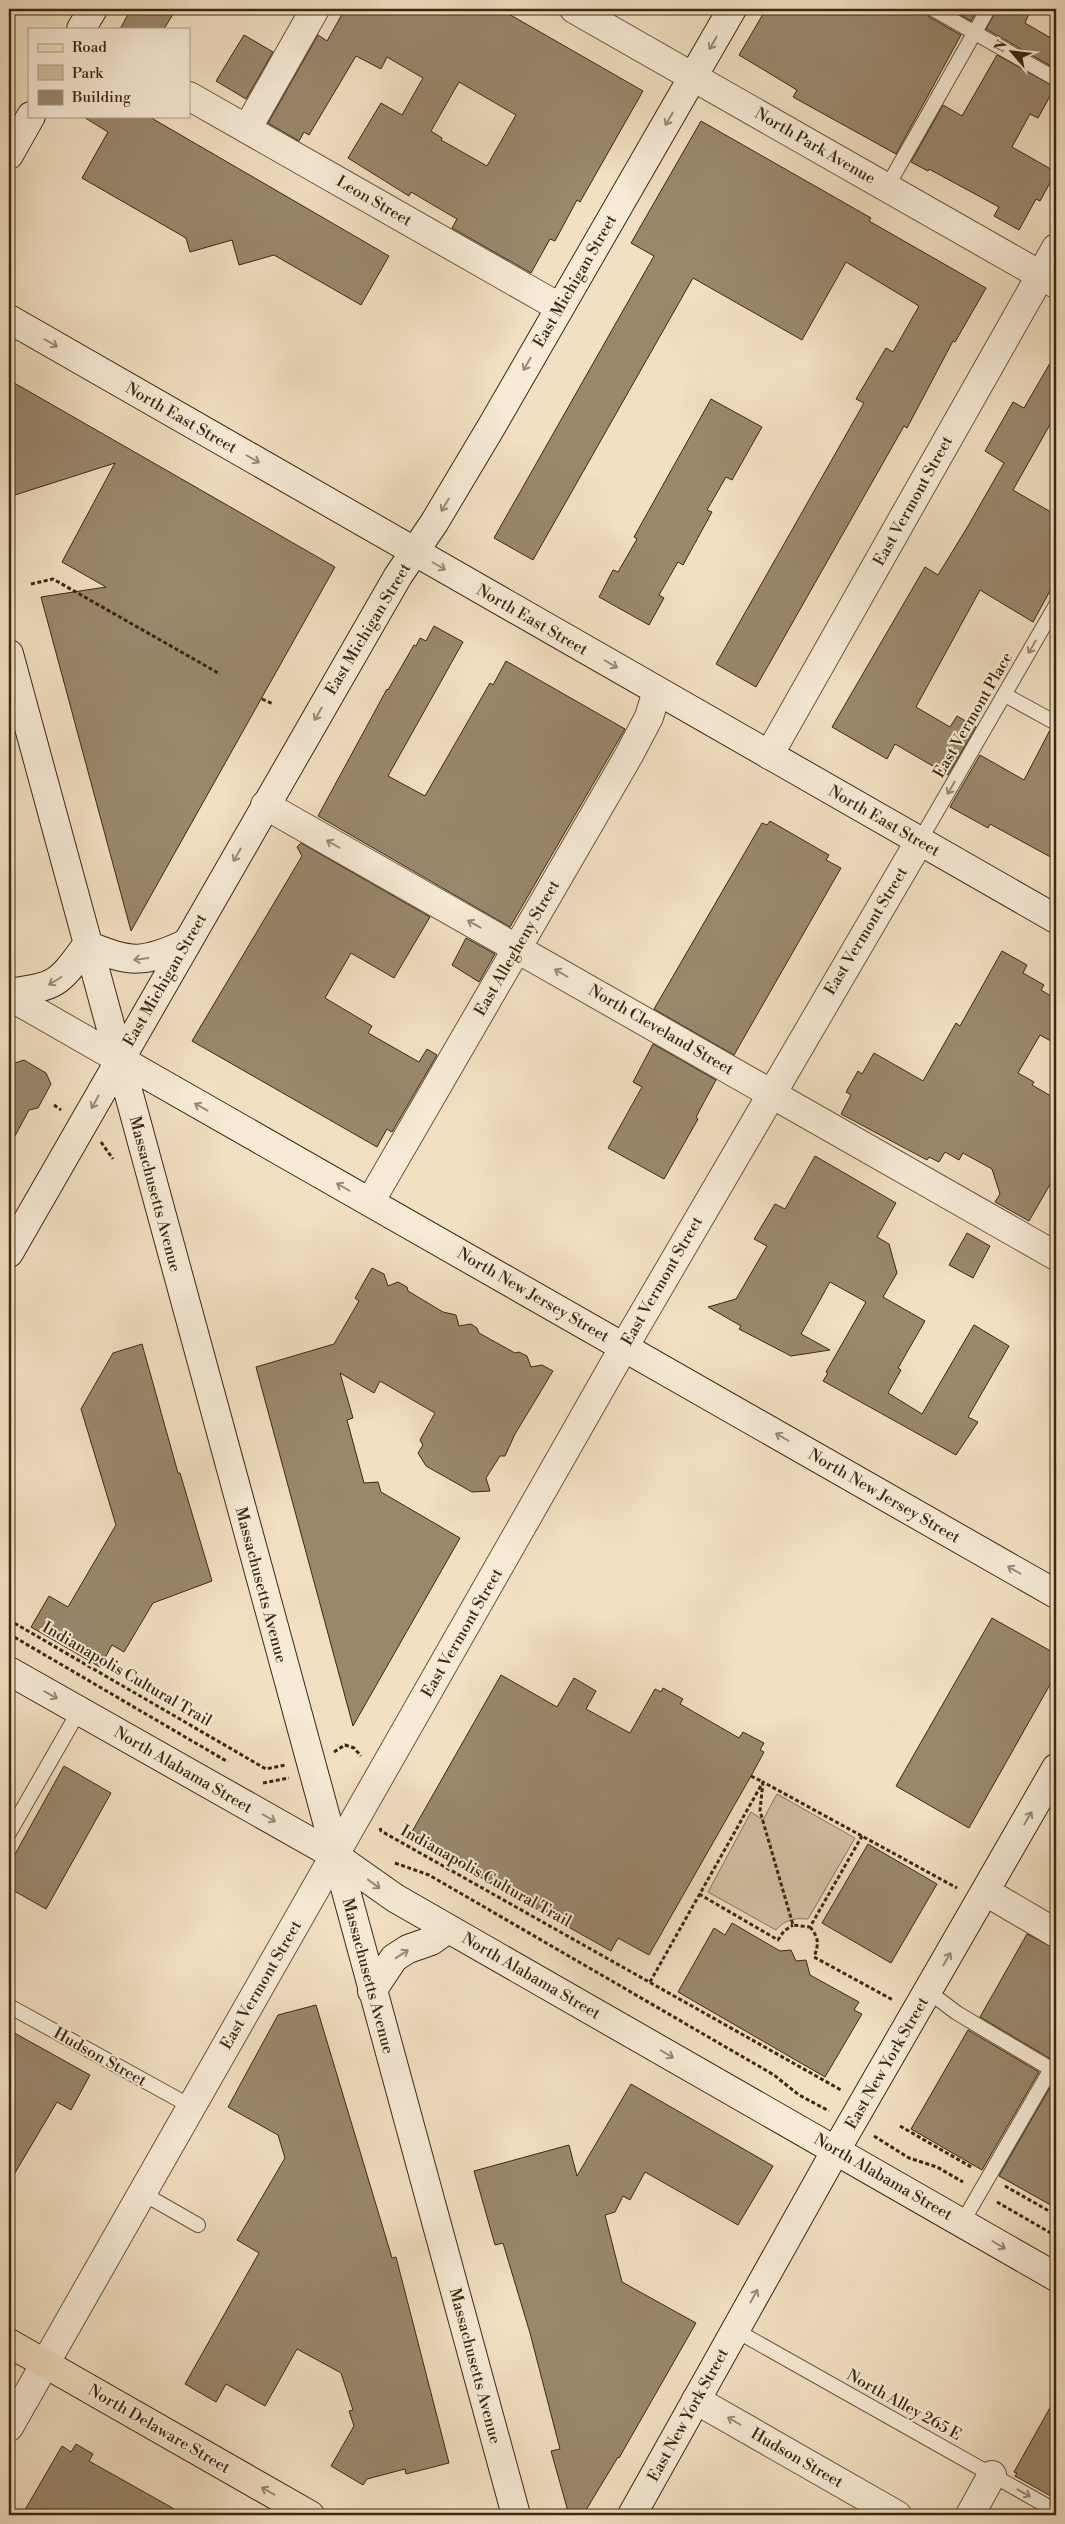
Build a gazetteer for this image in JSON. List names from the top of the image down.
{
  "streets": {
    "main road": [
      "North Park Avenue",
      "Leon Street",
      "East Michigan Street",
      "North East Street",
      "East Vermont Street",
      "East Allegheny Street",
      "North Cleveland Street",
      "Massachusetts Avenue",
      "North New Jersey Street",
      "North Alabama Street",
      "Hudson Street",
      "East New York Street",
      "North Delaware Street"
    ],
    "lane": ["East Vermont Place", "North Alley 265 E"],
    "path": ["Indianapolis Cultural Trail"]
  },
  "crossings": [
    ["North Park Avenue", "East Michigan Street"],
    ["North Park Avenue", "East Vermont Street"],
    ["Leon Street", "East Michigan Street"],
    ["East Michigan Street", "North East Street"],
    ["East Michigan Street", "North Cleveland Street"],
    ["East Michigan Street", "Massachusetts Avenue"],
    ["East Michigan Street", "North New Jersey Street"],
    ["North East Street", "East Vermont Street"],
    ["North East Street", "East Vermont Place"],
    ["North East Street", "East Allegheny Street"],
    ["East Vermont Street", "East Vermont Place"],
    ["East Vermont Street", "North Cleveland Street"],
    ["East Vermont Street", "Massachusetts Avenue"],
    ["East Vermont Street", "North New Jersey Street"],
    ["East Vermont Street", "Indianapolis Cultural Trail"],
    ["East Vermont Street", "North Alabama Street"],
    ["East Vermont Street", "Hudson Street"],
    ["East Vermont Street", "North Delaware Street"],
    ["East Allegheny Street", "North Cleveland Street"],
    ["East Allegheny Street", "North New Jersey Street"],
    ["Massachusetts Avenue", "North New Jersey Street"],
    ["Massachusetts Avenue", "Indianapolis Cultural Trail"],
    ["Massachusetts Avenue", "North Alabama Street"],
    ["North Alabama Street", "East New York Street"],
    ["Hudson Street", "East New York Street"],
    ["East New York Street", "North Alley 265 E"]
  ],
  "one_way": [
    "East Michigan Street",
    "North East Street",
    "East Vermont Place",
    "North Cleveland Street",
    "North New Jersey Street",
    "North Alabama Street",
    "Hudson Street",
    "East New York Street",
    "North Delaware Street"
  ],
  "legend": ["Road", "Park", "Building"],
  "north": "top left"
}
